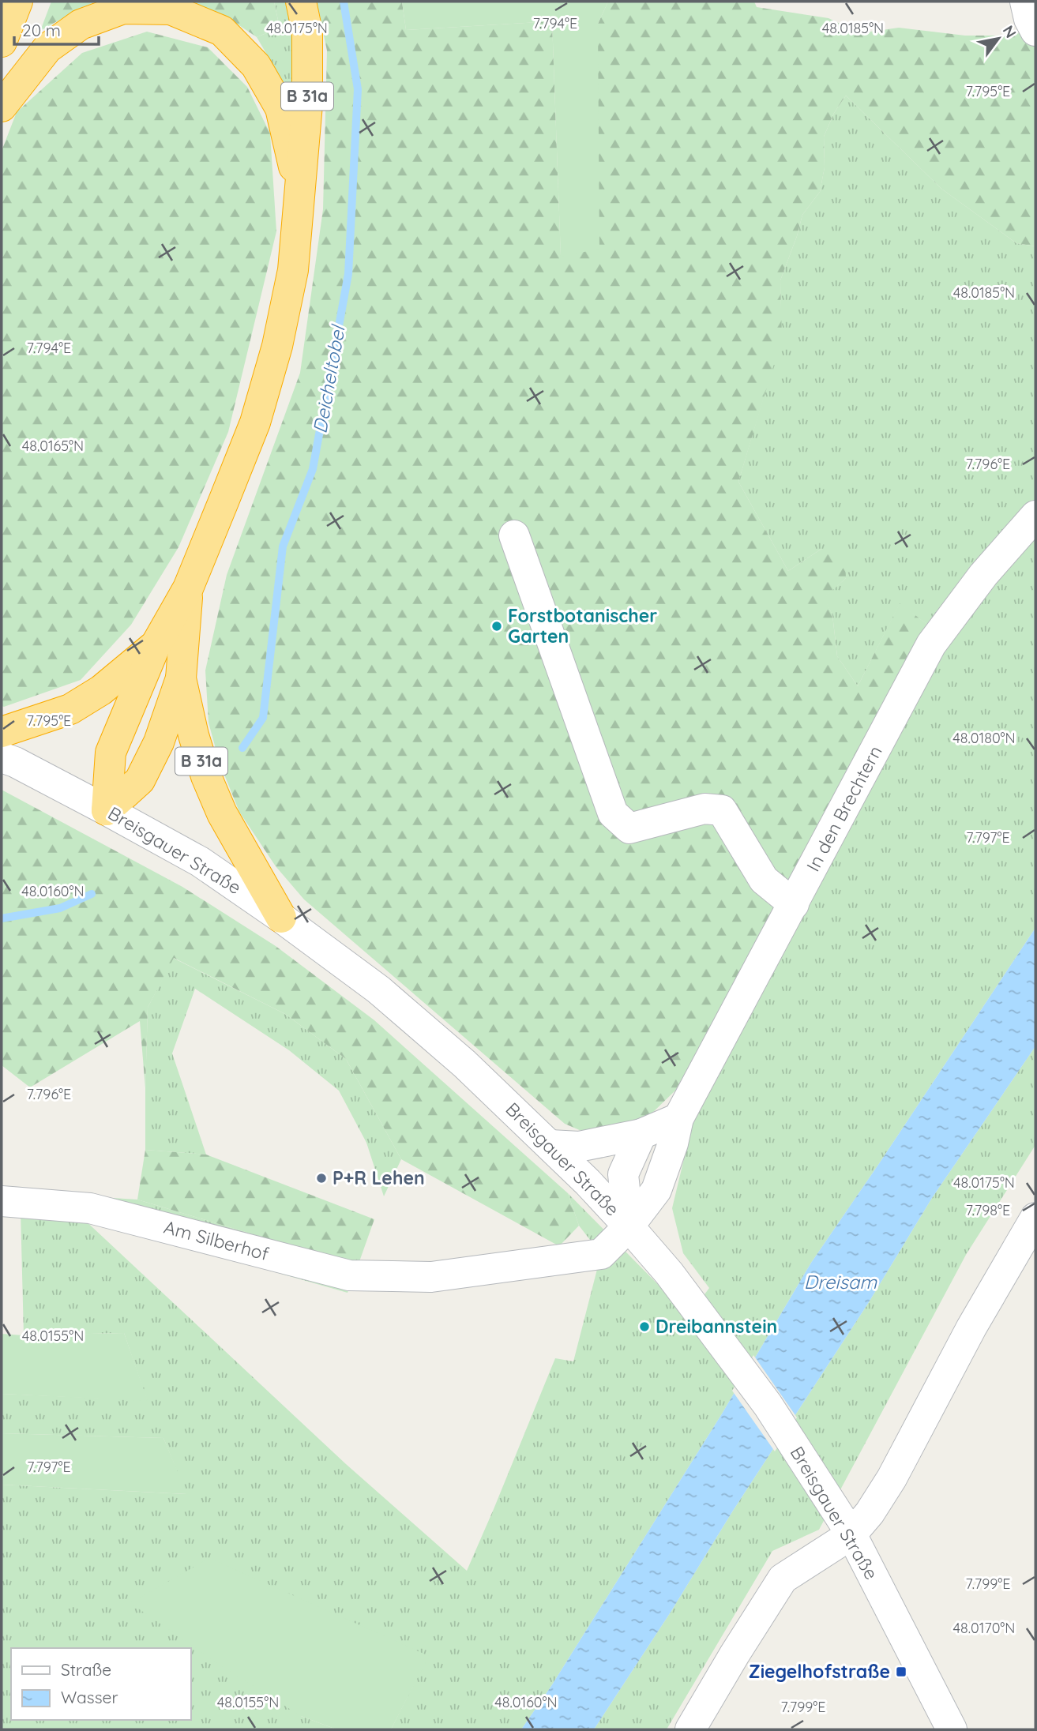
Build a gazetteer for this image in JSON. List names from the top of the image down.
{
  "streets": {
    "highway": ["B 31a"],
    "street": ["In den Brechtern", "Breisgauer Straße", "Am Silberhof"]
  },
  "crossings": [
    ["B 31a", "Breisgauer Straße"],
    ["In den Brechtern", "Breisgauer Straße"],
    ["In den Brechtern", "Am Silberhof"],
    ["Breisgauer Straße", "Am Silberhof"]
  ],
  "water": ["Deicheltobel", "Dreisam"],
  "places": {
    "other": ["Forstbotanischer Garten", "P+R Lehen", "Dreibannstein"],
    "transit": ["Ziegelhofstraße"]
  },
  "legend": ["Straße", "Wasser"],
  "scale_bar": "20 m",
  "north": "top right",
  "coordinates": [
    "7.794°E",
    "48.0175°N",
    "48.0185°N",
    "7.795°E",
    "48.0165°N",
    "7.796°E",
    "48.0180°N",
    "7.797°E",
    "48.0160°N",
    "7.798°E",
    "48.0155°N",
    "7.799°E",
    "48.0170°N"
  ]
}
